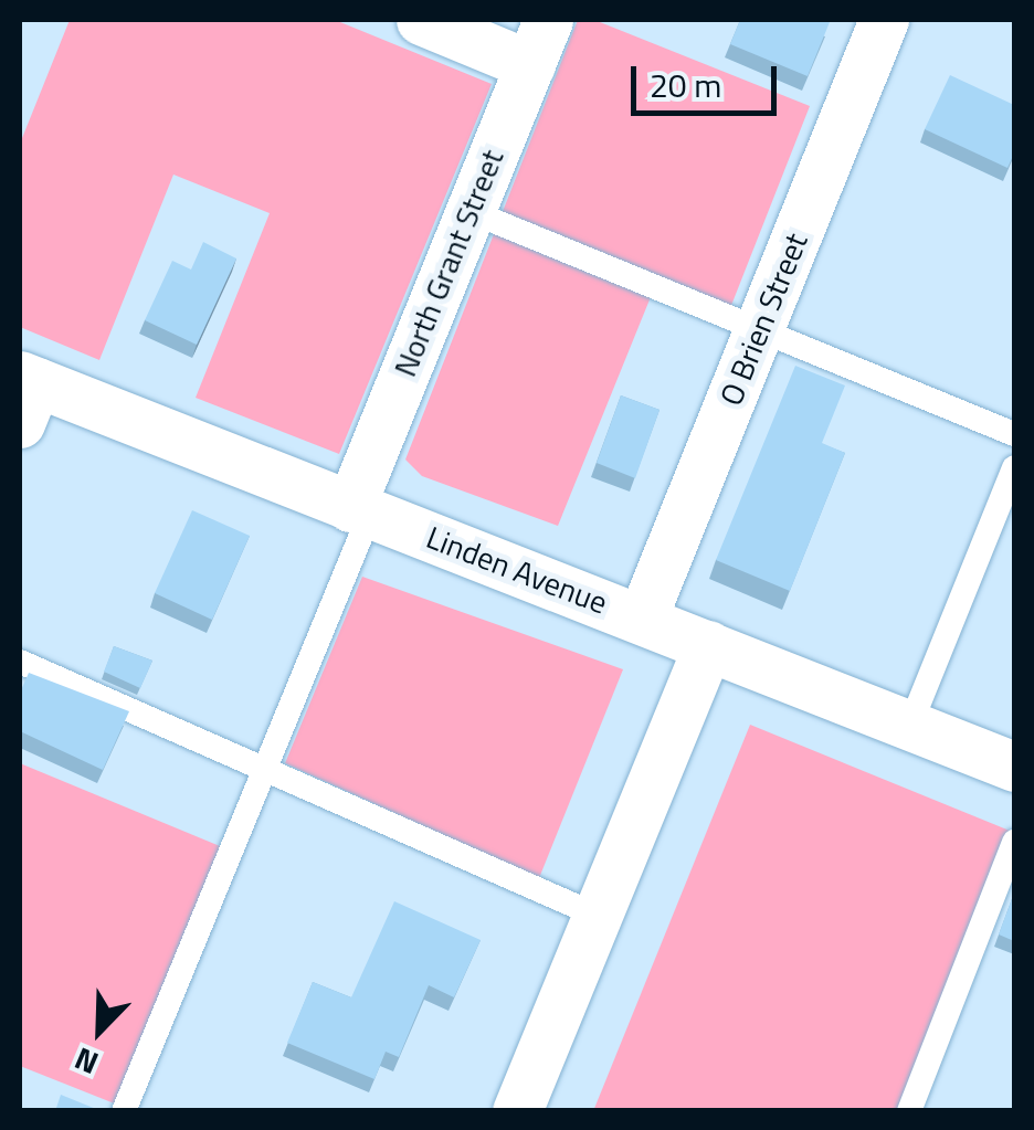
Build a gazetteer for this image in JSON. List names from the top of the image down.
{
  "streets": {
    "street": ["North Grant Street", "O Brien Street", "Linden Avenue"]
  },
  "crossings": [
    ["North Grant Street", "Linden Avenue"],
    ["O Brien Street", "Linden Avenue"]
  ],
  "scale_bar": "20 m",
  "north": "bottom left"
}
